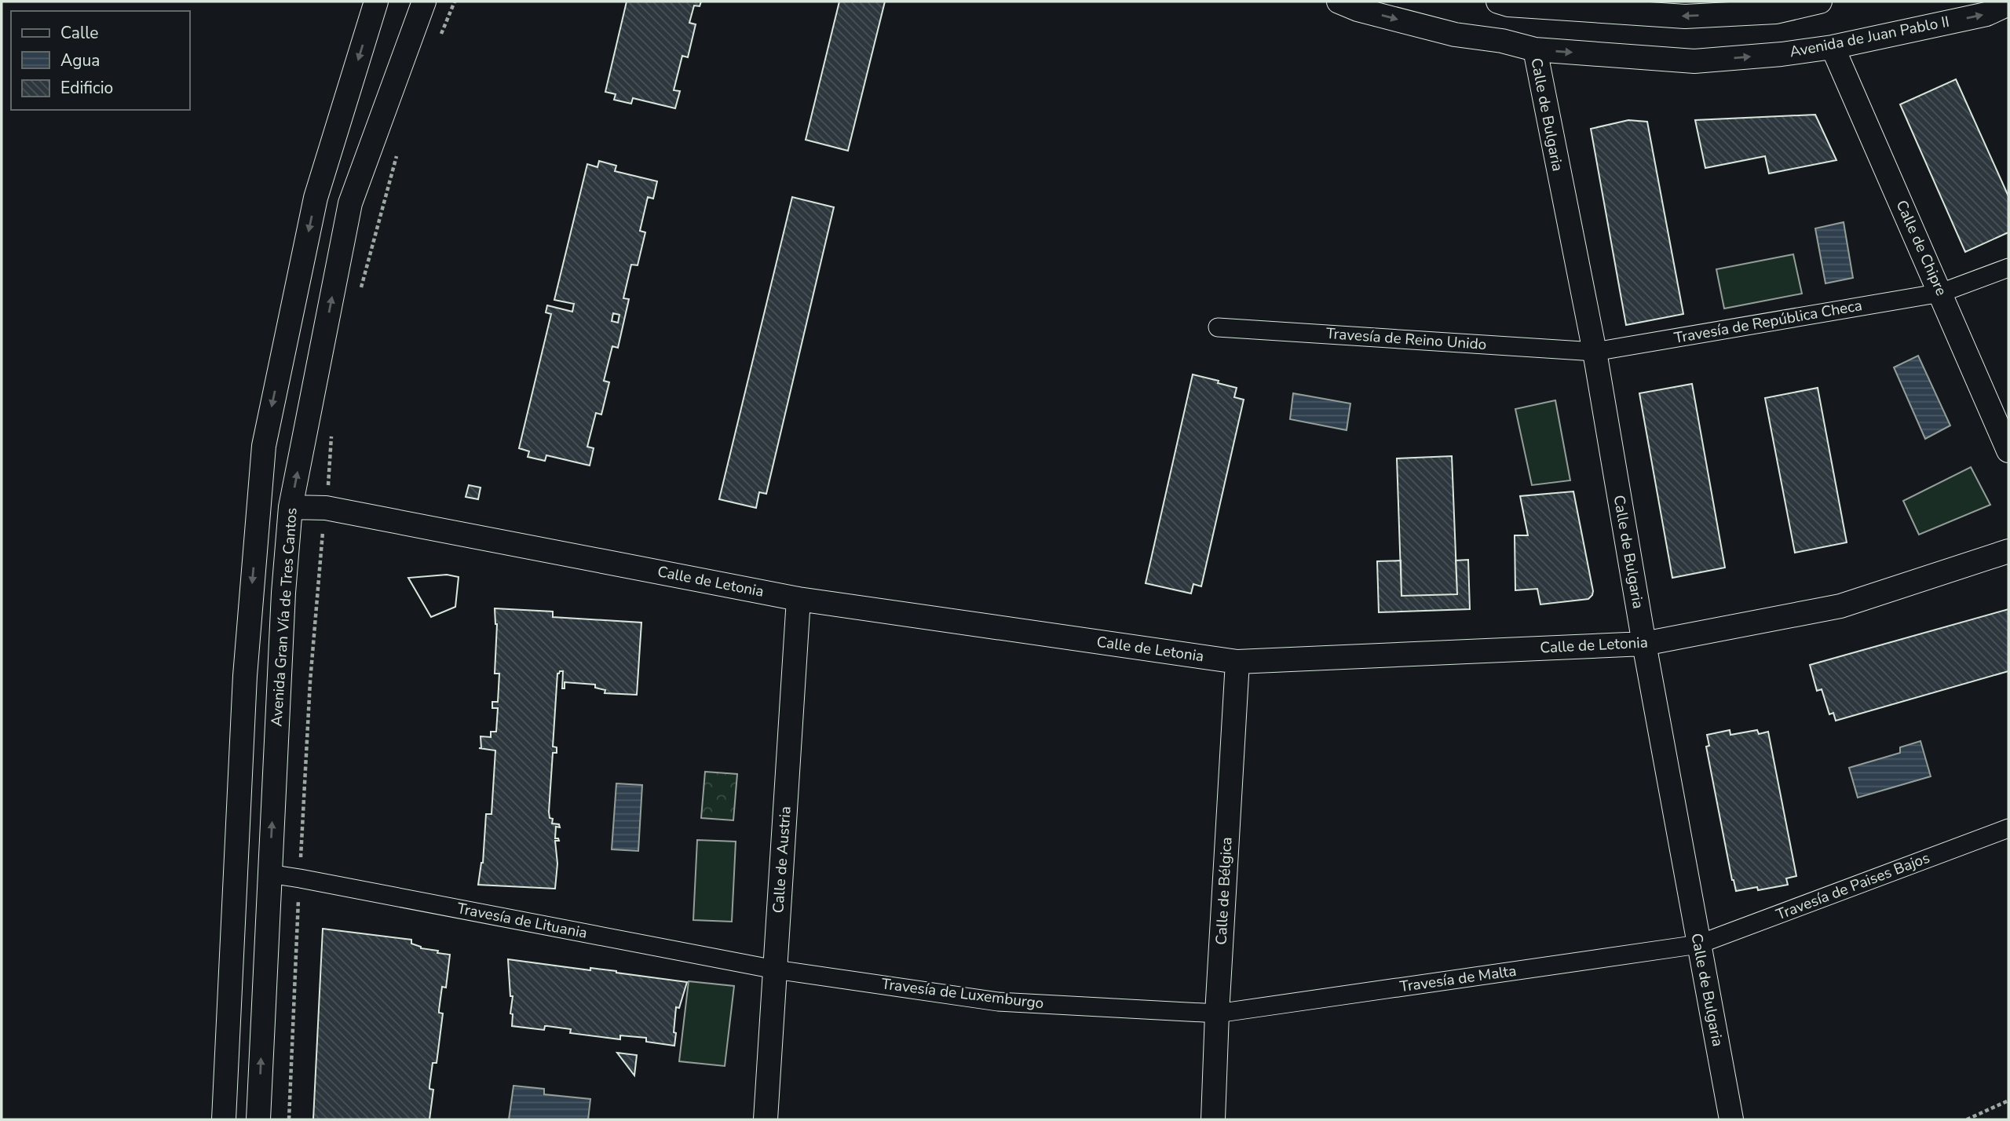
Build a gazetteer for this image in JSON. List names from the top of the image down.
{
  "streets": {
    "street": [
      "Avenida de Juan Pablo II",
      "Calle de Bulgaria",
      "Calle de Chipre",
      "Travesía de República Checa",
      "Travesía de Reino Unido",
      "Calle de Letonia",
      "Avenida Gran Vía de Tres Cantos",
      "Calle de Austria",
      "Travesía de Paises Bajos",
      "Calle de Bélgica",
      "Travesía de Lituania",
      "Travesía de Malta",
      "Travesía de Luxemburgo"
    ]
  },
  "crossings": [
    ["Avenida de Juan Pablo II", "Calle de Bulgaria"],
    ["Avenida de Juan Pablo II", "Calle de Chipre"],
    ["Calle de Bulgaria", "Travesía de República Checa"],
    ["Calle de Bulgaria", "Travesía de Reino Unido"],
    ["Calle de Bulgaria", "Calle de Letonia"],
    ["Calle de Bulgaria", "Travesía de Paises Bajos"],
    ["Calle de Bulgaria", "Travesía de Malta"],
    ["Calle de Chipre", "Travesía de República Checa"],
    ["Travesía de República Checa", "Travesía de Reino Unido"],
    ["Calle de Letonia", "Avenida Gran Vía de Tres Cantos"],
    ["Calle de Letonia", "Calle de Austria"],
    ["Calle de Letonia", "Calle de Bélgica"],
    ["Avenida Gran Vía de Tres Cantos", "Travesía de Lituania"],
    ["Calle de Austria", "Travesía de Lituania"],
    ["Calle de Austria", "Travesía de Luxemburgo"],
    ["Travesía de Paises Bajos", "Travesía de Malta"],
    ["Calle de Bélgica", "Travesía de Malta"],
    ["Calle de Bélgica", "Travesía de Luxemburgo"],
    ["Travesía de Lituania", "Travesía de Luxemburgo"],
    ["Travesía de Malta", "Travesía de Luxemburgo"]
  ],
  "legend": ["Calle", "Agua", "Edificio"]
}
